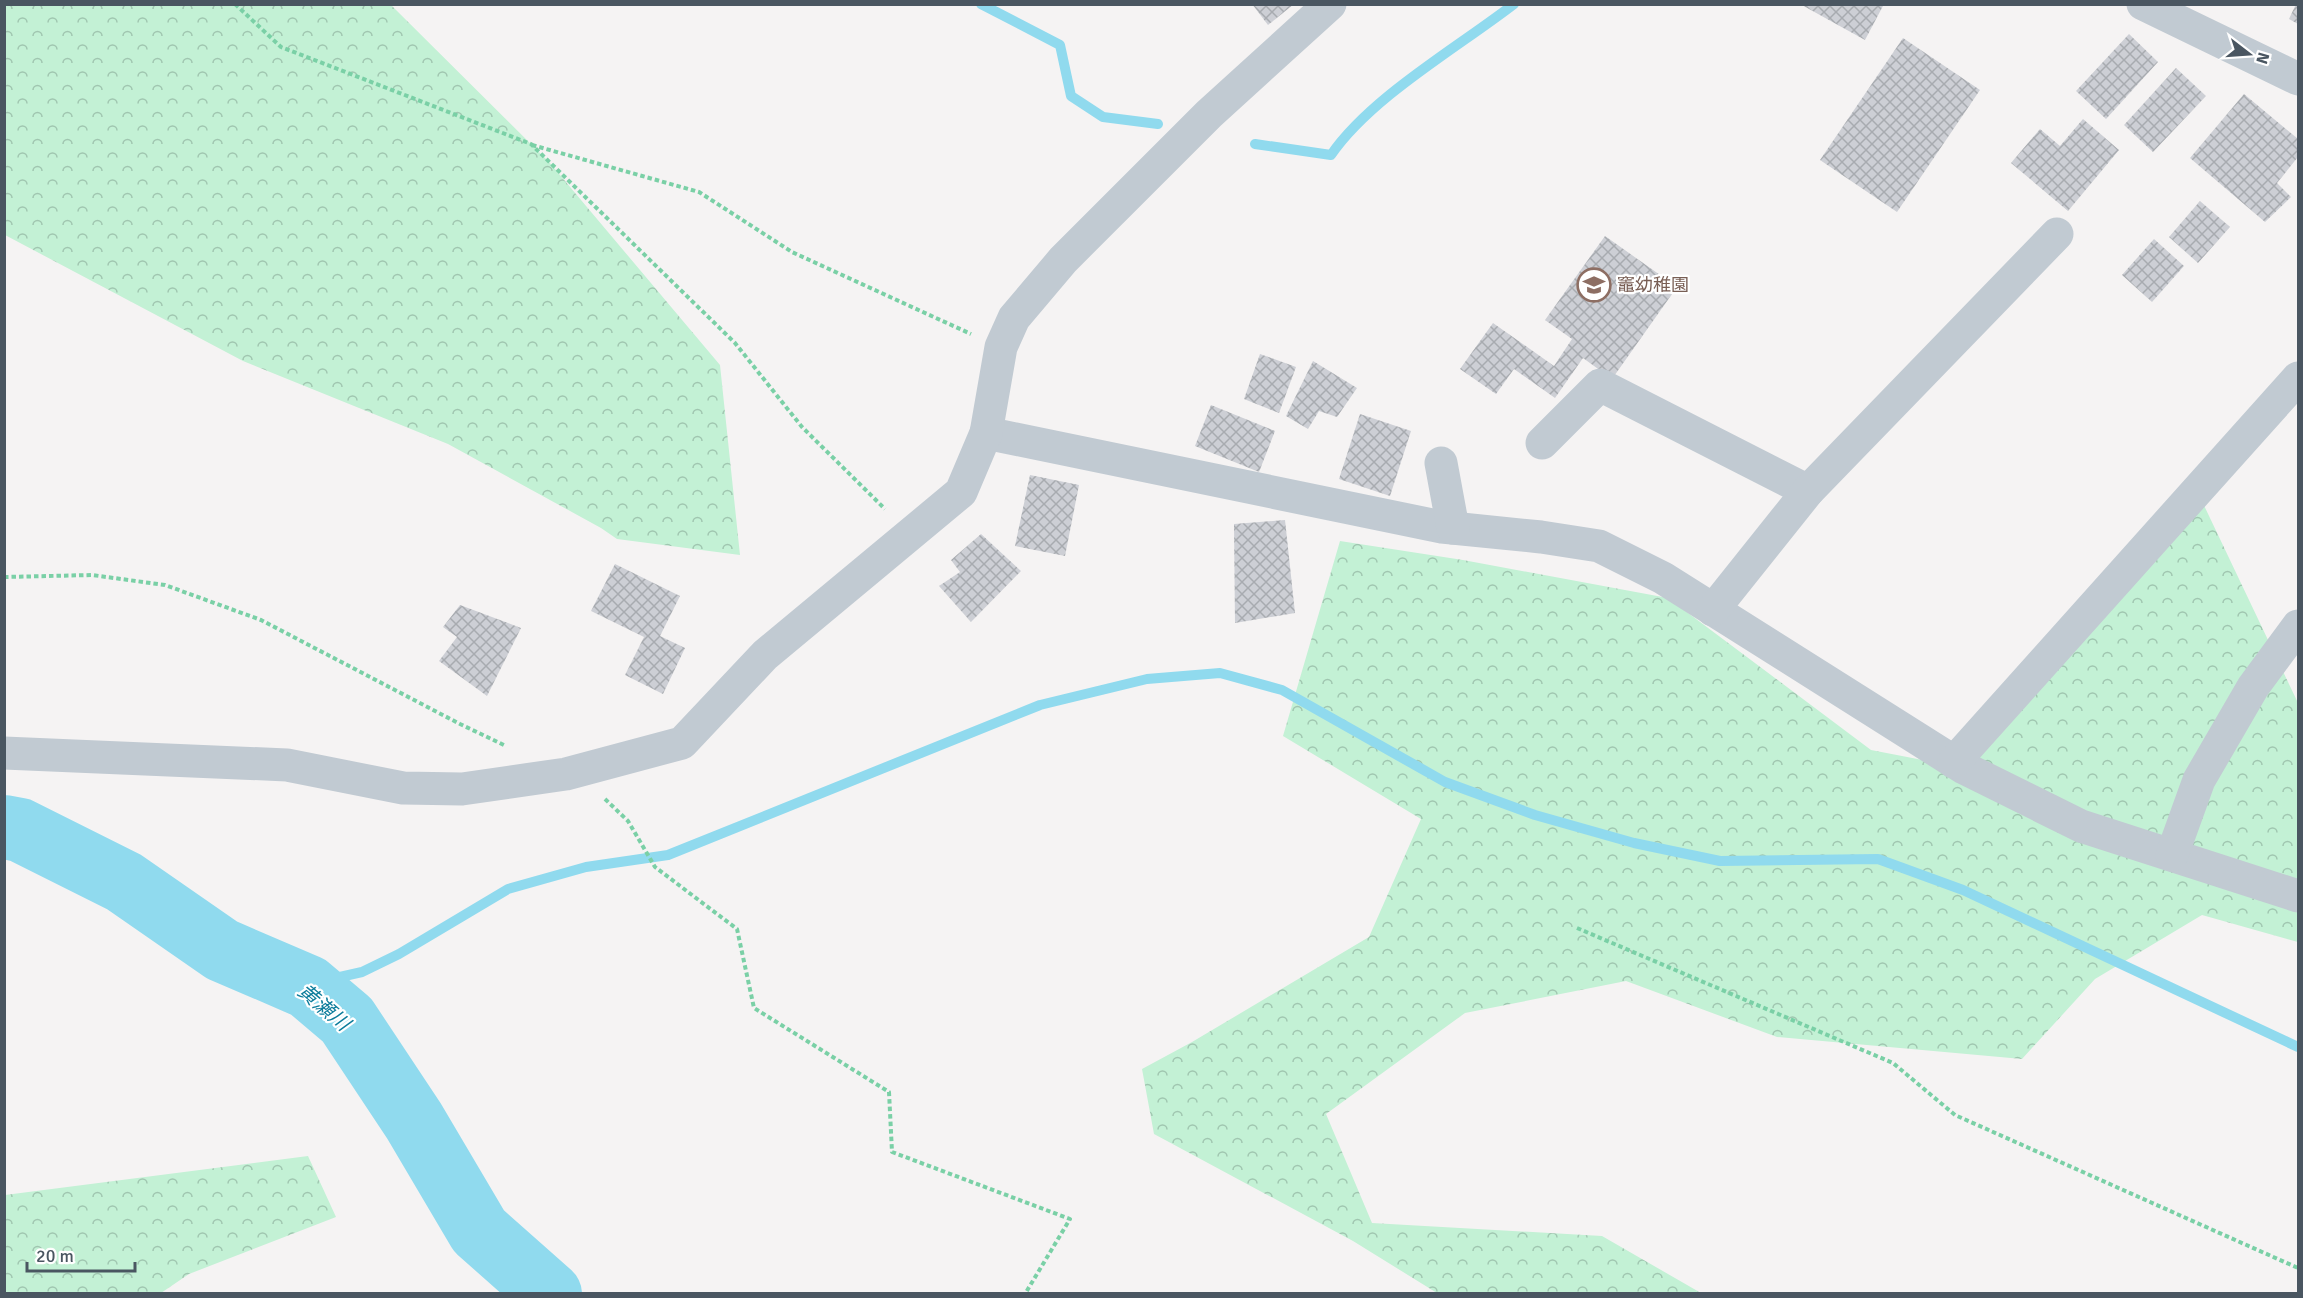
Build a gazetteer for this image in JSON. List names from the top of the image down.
{
  "water": ["黄瀬川"],
  "places": {
    "school or university": ["竈幼稚園"]
  },
  "scale_bar": "20 m",
  "north": "right"
}
